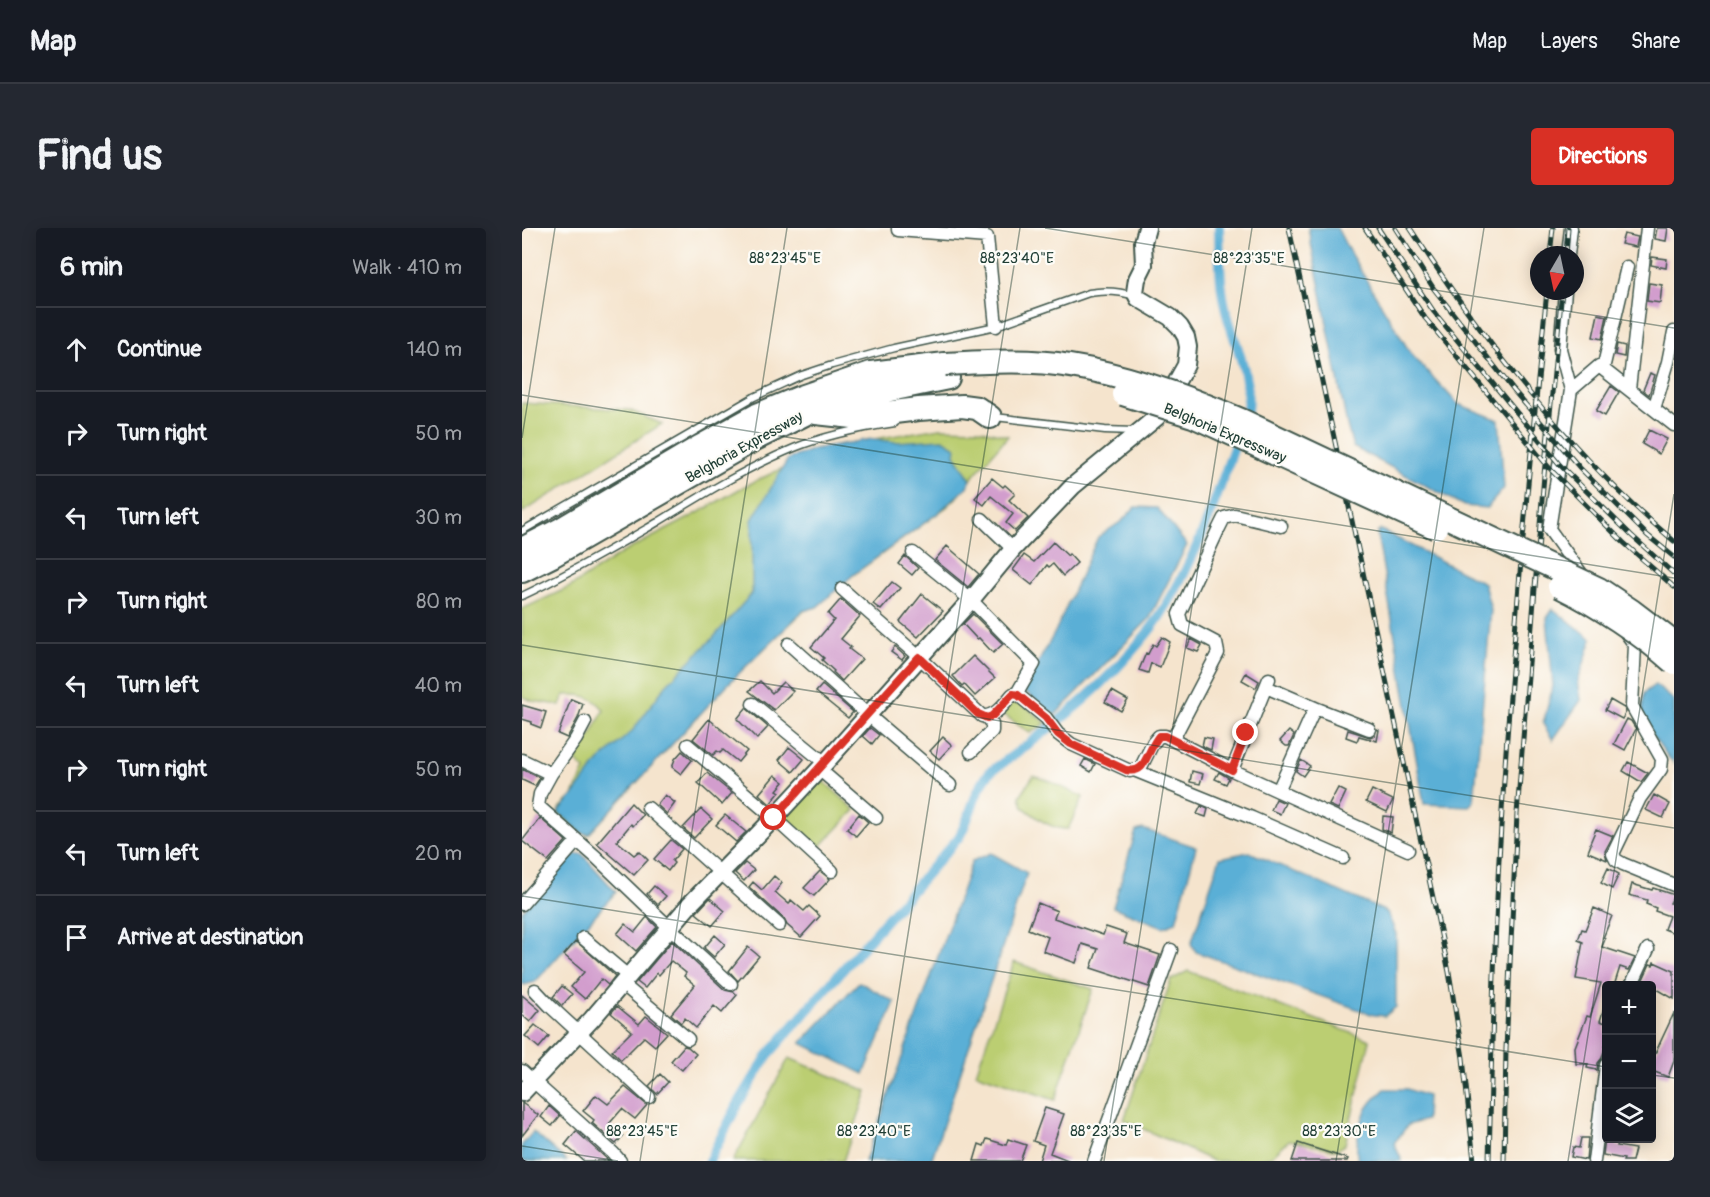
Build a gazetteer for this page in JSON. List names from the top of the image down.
{
  "streets": {
    "highway": ["Belghoria Expressway"]
  },
  "north": "bottom",
  "page": {
    "header": "Map",
    "nav": ["Map", "Layers", "Share"],
    "buttons": "Directions",
    "title": "Find us",
    "heading": ["6 min", "Walk · 410 m"],
    "list": [
      ["Continue", "140 m"],
      ["Turn right", "50 m"],
      ["Turn left", "30 m"],
      ["Turn right", "80 m"],
      ["Turn left", "40 m"],
      ["Turn right", "50 m"],
      ["Turn left", "20 m"],
      "Arrive at destination"
    ],
    "map_buttons": ["+", "−"]
  },
  "coordinates": [
    "88°23'45\"E",
    "88°23'40\"E",
    "88°23'35\"E",
    "88°23'30\"E"
  ]
}
